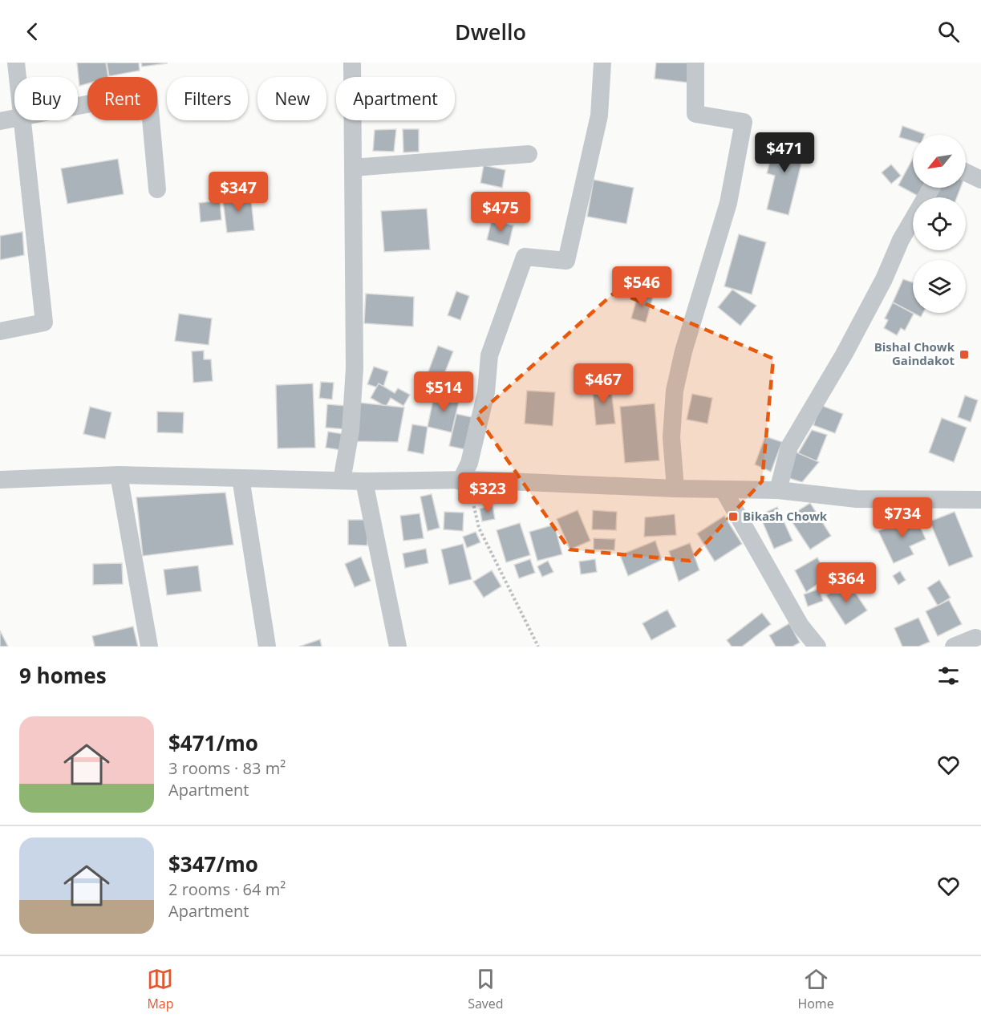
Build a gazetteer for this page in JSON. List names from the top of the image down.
{
  "places": {
    "transit": ["Bishal Chowk Gaindakot", "Bikash Chowk"]
  },
  "north": "bottom left",
  "page": {
    "header": "Dwello",
    "chip": [
      "Buy",
      "Rent",
      "Filters",
      "New",
      "Apartment"
    ],
    "price": [
      "$471",
      "$347",
      "$475",
      "$546",
      "$467",
      "$514",
      "$323",
      "$734",
      "$364"
    ],
    "heading": "9 homes",
    "list": [
      {
        "name": "$471/mo",
        "note": "3 rooms · 83 m² · Apartment"
      },
      {
        "name": "$347/mo",
        "note": "2 rooms · 64 m² · Apartment"
      }
    ],
    "tabs": ["Map", "Saved", "Home"]
  }
}
